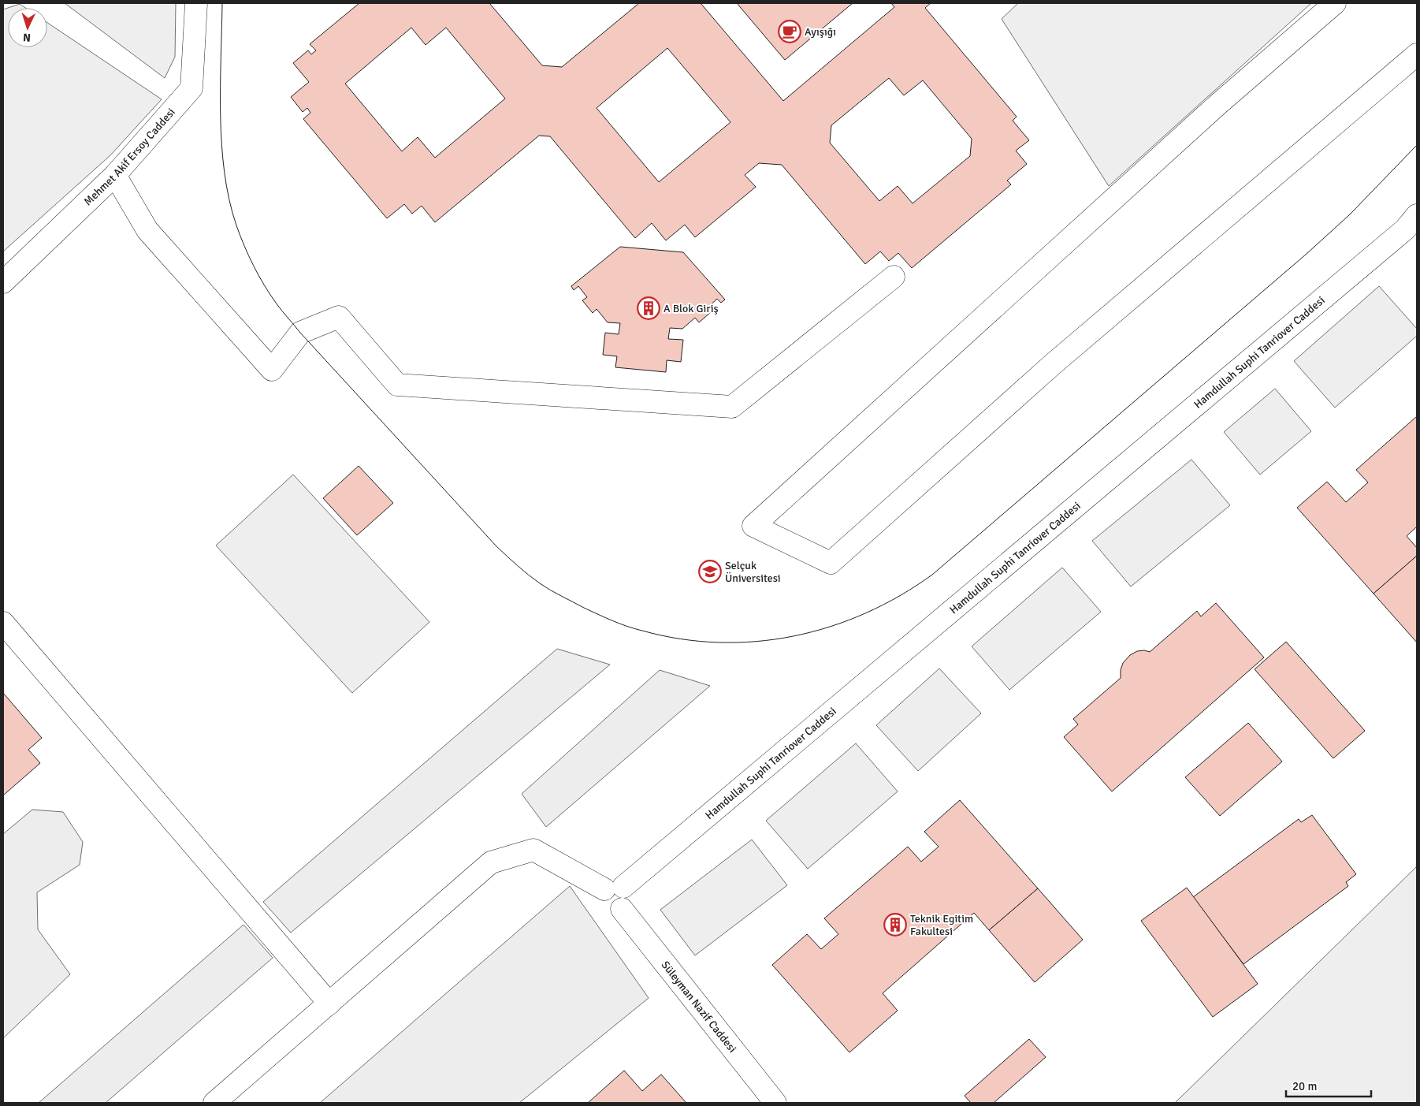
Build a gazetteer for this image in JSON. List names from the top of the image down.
{
  "streets": {
    "street": ["Mehmet Akif Ersoy Caddesi", "Hamdullah Suphi Tanriover Caddesi", "Süleyman Nazif Caddesi"]
  },
  "crossings": [
    ["Hamdullah Suphi Tanriover Caddesi", "Süleyman Nazif Caddesi"]
  ],
  "places": {
    "cafe": ["Ayışığı"],
    "building": ["A Blok Giriş", "Teknik Egitim Fakultesi"],
    "school or university": ["Selçuk Üniversitesi"]
  },
  "scale_bar": "20 m",
  "north": "bottom"
}
